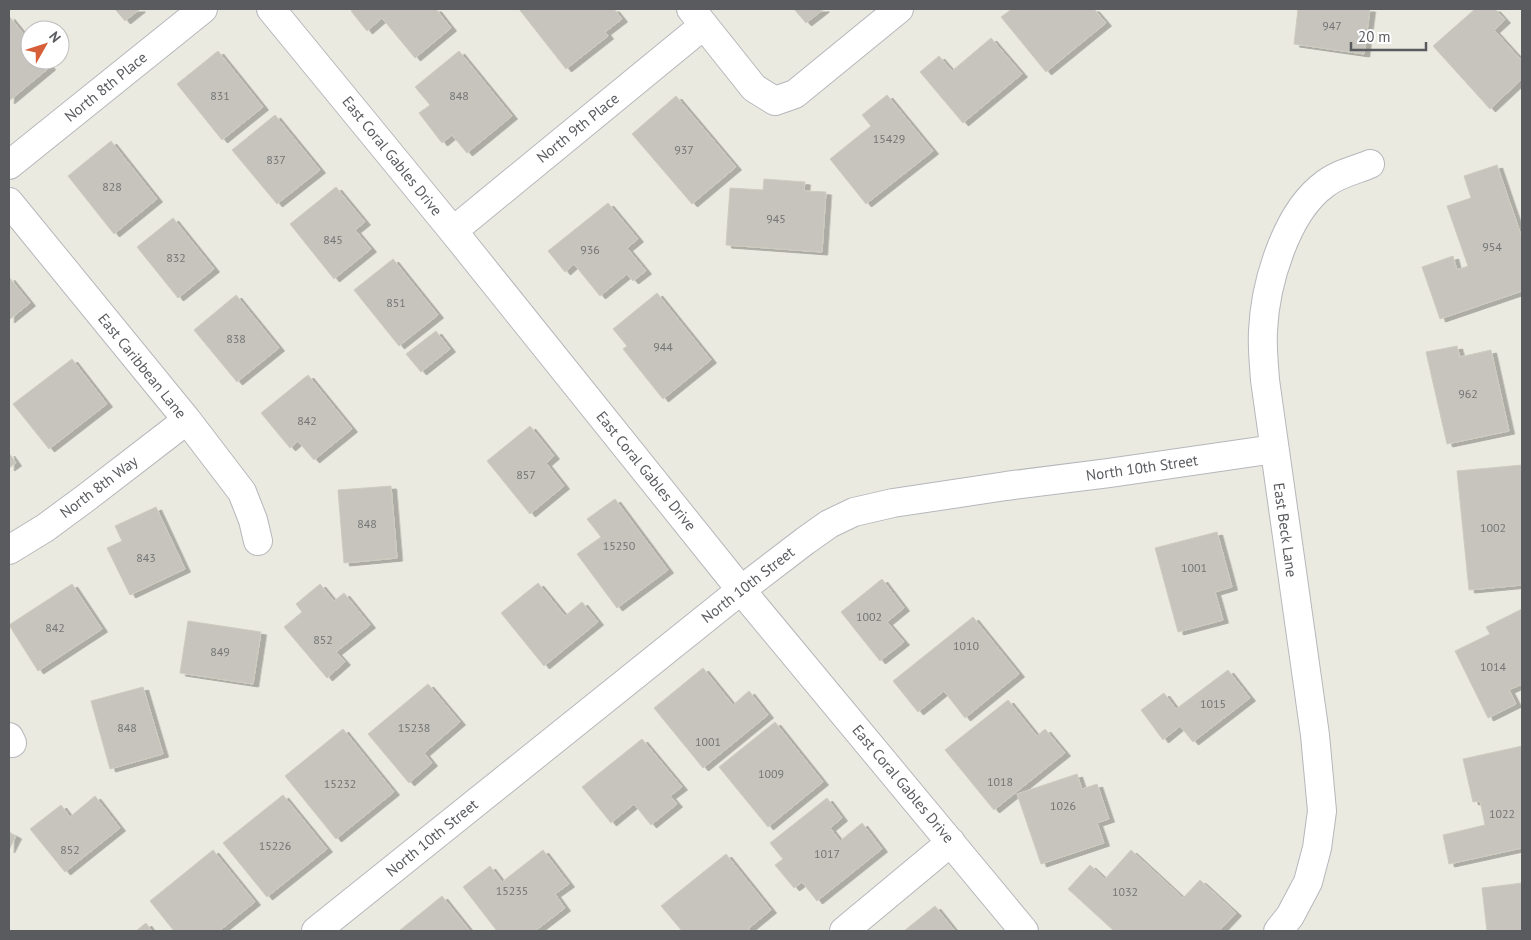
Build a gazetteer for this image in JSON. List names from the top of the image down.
{
  "streets": {
    "street": [
      "North 8th Place",
      "North 9th Place",
      "East Coral Gables Drive",
      "East Caribbean Lane",
      "North 10th Street",
      "North 8th Way",
      "East Beck Lane"
    ]
  },
  "crossings": [
    ["North 9th Place", "East Coral Gables Drive"],
    ["East Coral Gables Drive", "North 10th Street"],
    ["East Caribbean Lane", "North 8th Way"],
    ["North 10th Street", "East Beck Lane"]
  ],
  "house_numbers": [
    "947",
    "831",
    "848",
    "15429",
    "937",
    "837",
    "828",
    "945",
    "845",
    "954",
    "936",
    "832",
    "851",
    "838",
    "944",
    "962",
    "842",
    "857",
    "848",
    "1002",
    "15250",
    "843",
    "1001",
    "1002",
    "842",
    "852",
    "1010",
    "849",
    "1014",
    "1015",
    "848",
    "15238",
    "1001",
    "1009",
    "1018",
    "15232",
    "1026",
    "1022",
    "15226",
    "852",
    "1017",
    "15235",
    "1032"
  ],
  "scale_bar": "20 m",
  "north": "top right"
}
